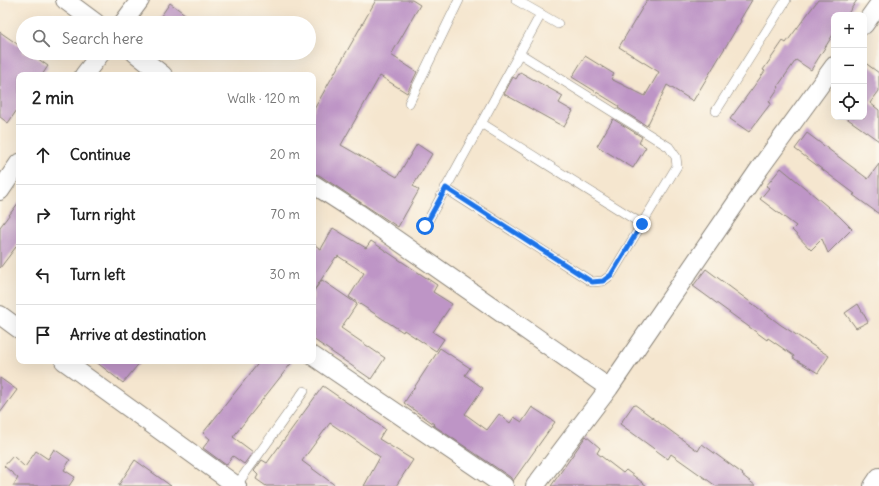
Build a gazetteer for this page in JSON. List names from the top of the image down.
{
  "page": {
    "map_buttons": ["+", "−"],
    "search": "Search here",
    "heading": ["2 min", "Walk · 120 m"],
    "list": [
      ["Continue", "20 m"],
      ["Turn right", "70 m"],
      ["Turn left", "30 m"],
      "Arrive at destination"
    ]
  }
}
